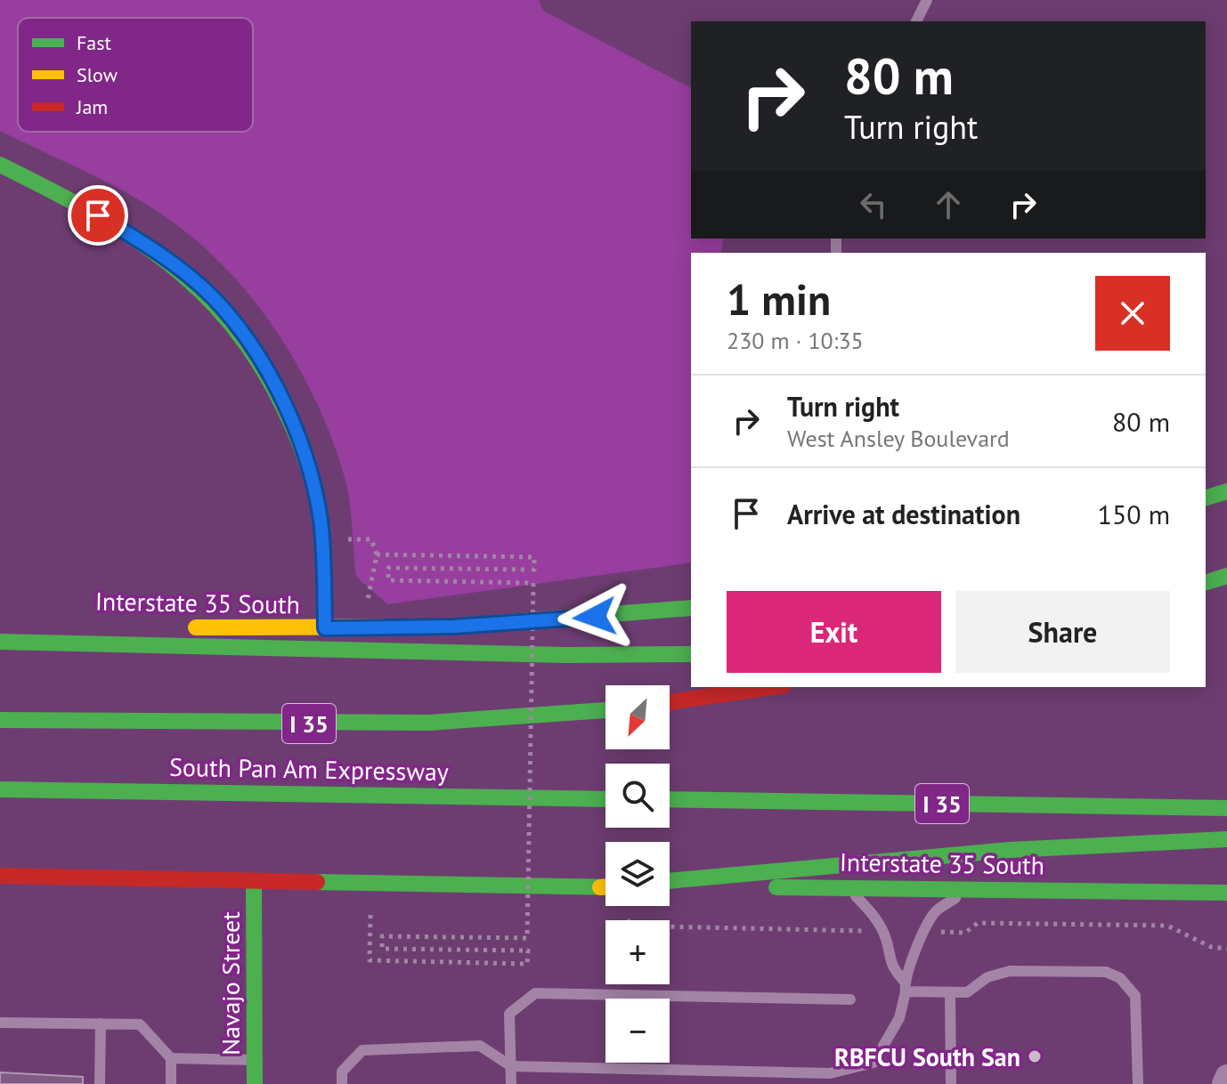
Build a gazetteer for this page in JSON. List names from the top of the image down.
{
  "streets": {
    "main road": [
      "Interstate 35 South",
      "I 35",
      "South Pan Am Expressway",
      "Navajo Street"
    ]
  },
  "places": ["RBFCU South San"],
  "legend": ["Fast", "Slow", "Jam"],
  "north": "bottom left",
  "page": {
    "turn": ["80 m", "Turn right"],
    "heading": ["1 min", "230 m · 10:35"],
    "list": [
      {
        "name": "Turn right",
        "note": "West Ansley Boulevard",
        "value": "80 m"
      },
      {
        "name": "Arrive at destination",
        "value": "150 m"
      }
    ],
    "buttons": ["Exit", "Share"],
    "map_buttons": ["+", "−"]
  }
}
